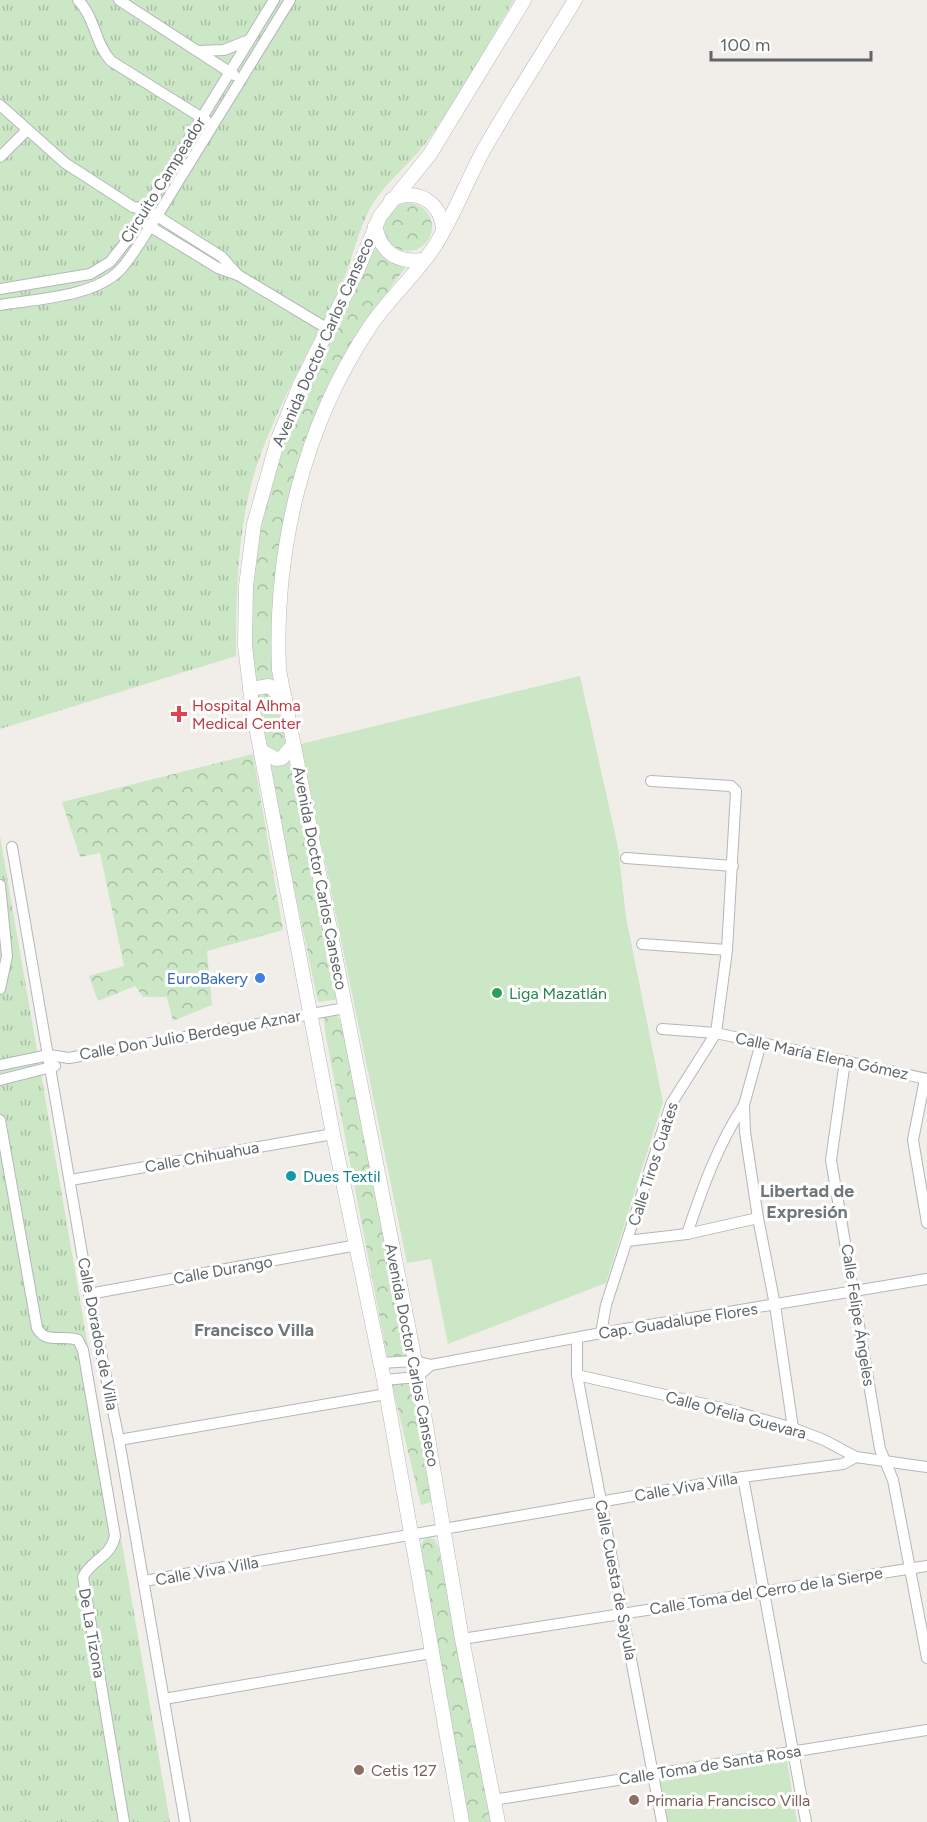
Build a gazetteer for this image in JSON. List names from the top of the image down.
{
  "streets": {
    "main road": ["Avenida Doctor Carlos Canseco"],
    "street": [
      "Circuito Campeador",
      "Calle Don Julio Berdegue Aznar",
      "Calle María Elena Gómez",
      "Calle Chihuahua",
      "Calle Tiros Cuates",
      "Calle Durango",
      "Calle Felipe Ángeles",
      "Cap. Guadalupe Flores",
      "Calle Dorados de Villa",
      "Calle Ofelia Guevara",
      "Calle Viva Villa",
      "Calle Cuesta de Sayula",
      "Calle Toma del Cerro de la Sierpe",
      "De La Tizona",
      "Calle Toma de Santa Rosa"
    ]
  },
  "crossings": [
    ["Avenida Doctor Carlos Canseco", "Calle Don Julio Berdegue Aznar"],
    ["Avenida Doctor Carlos Canseco", "Calle Chihuahua"],
    ["Avenida Doctor Carlos Canseco", "Calle Durango"],
    ["Avenida Doctor Carlos Canseco", "Cap. Guadalupe Flores"],
    ["Avenida Doctor Carlos Canseco", "Calle Viva Villa"],
    ["Avenida Doctor Carlos Canseco", "Calle Toma del Cerro de la Sierpe"],
    ["Avenida Doctor Carlos Canseco", "Calle Toma de Santa Rosa"],
    ["Calle María Elena Gómez", "Calle Tiros Cuates"],
    ["Calle María Elena Gómez", "Calle Felipe Ángeles"],
    ["Calle Chihuahua", "Calle Dorados de Villa"],
    ["Calle Tiros Cuates", "Cap. Guadalupe Flores"],
    ["Calle Durango", "Calle Dorados de Villa"],
    ["Calle Felipe Ángeles", "Cap. Guadalupe Flores"],
    ["Calle Felipe Ángeles", "Calle Ofelia Guevara"],
    ["Calle Felipe Ángeles", "Calle Toma del Cerro de la Sierpe"],
    ["Cap. Guadalupe Flores", "Calle Cuesta de Sayula"],
    ["Calle Dorados de Villa", "Calle Viva Villa"],
    ["Calle Ofelia Guevara", "Calle Viva Villa"],
    ["Calle Ofelia Guevara", "Calle Cuesta de Sayula"],
    ["Calle Viva Villa", "Calle Cuesta de Sayula"],
    ["Calle Cuesta de Sayula", "Calle Toma del Cerro de la Sierpe"],
    ["Calle Cuesta de Sayula", "Calle Toma de Santa Rosa"]
  ],
  "districts": ["Libertad de Expresión", "Francisco Villa"],
  "places": {
    "health": ["Hospital Alhma Medical Center"],
    "other": [
      "EuroBakery",
      "Liga Mazatlán",
      "Dues Textil",
      "Cetis 127",
      "Primaria Francisco Villa"
    ]
  },
  "scale_bar": "100 m"
}
